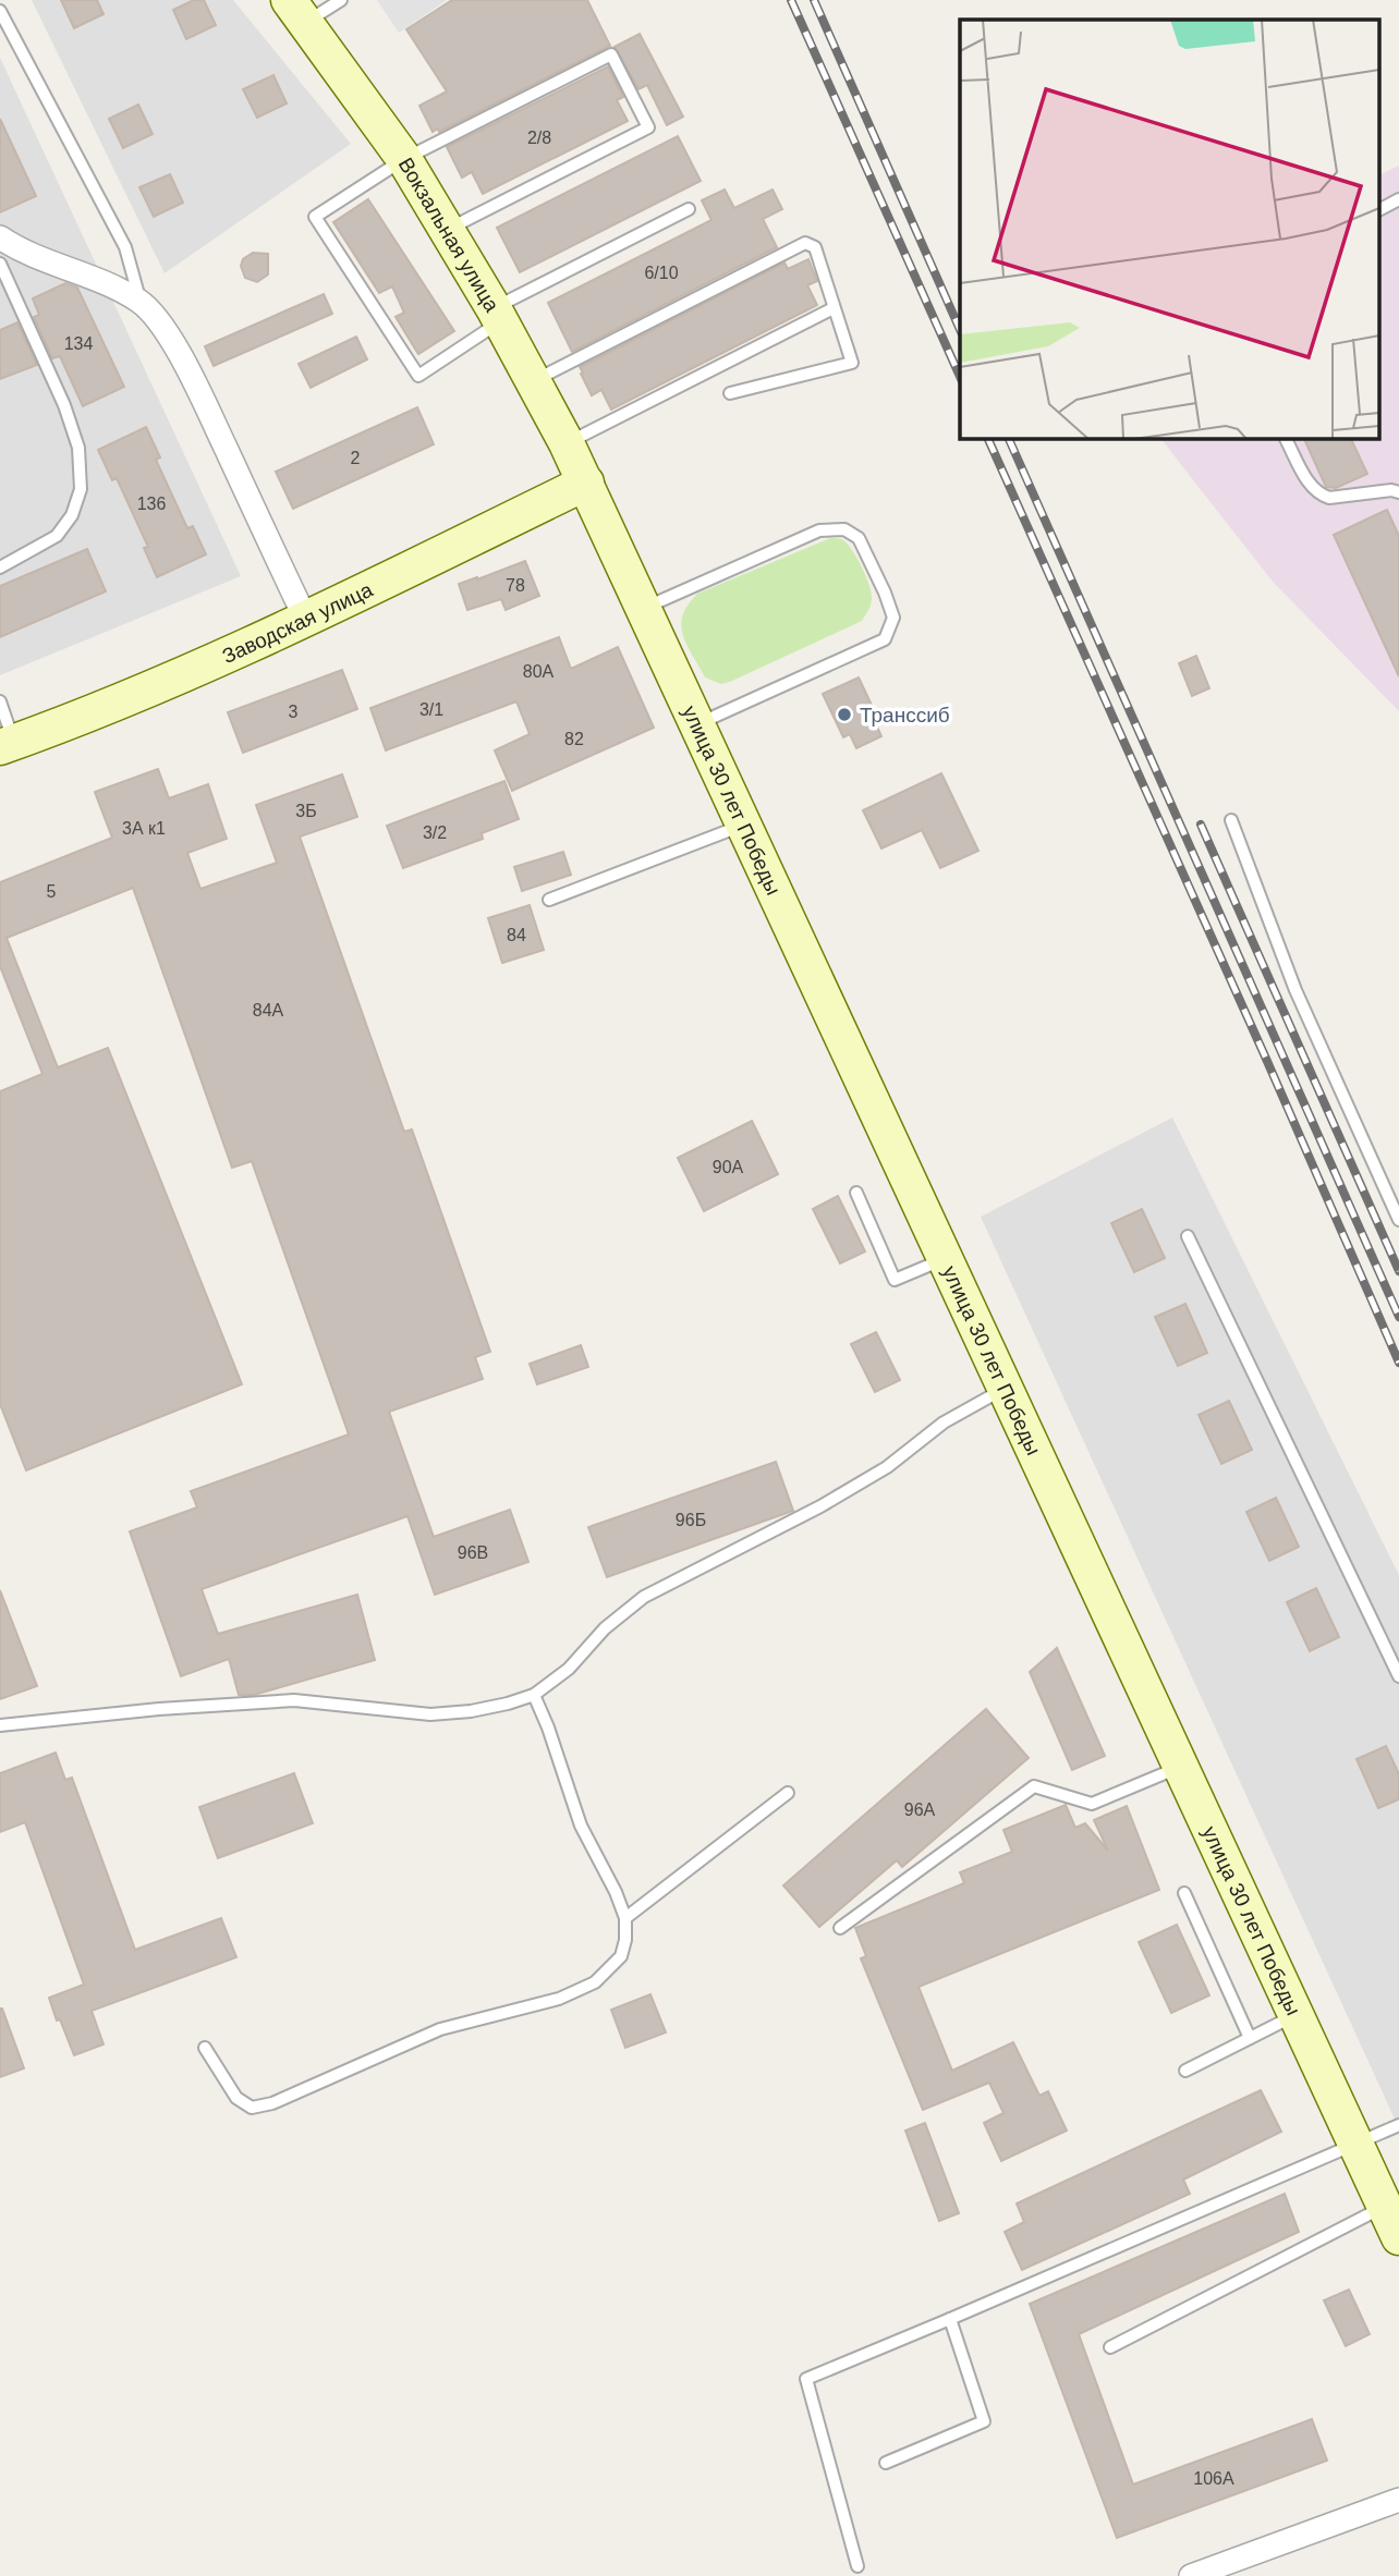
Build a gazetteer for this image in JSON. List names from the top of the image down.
{
  "streets": {
    "main road": ["Вокзальная улица", "Заводская улица", "улица 30 лет Победы"]
  },
  "crossings": [
    ["Вокзальная улица", "Заводская улица"],
    ["Вокзальная улица", "улица 30 лет Победы"],
    ["Заводская улица", "улица 30 лет Победы"]
  ],
  "places": ["Транссиб"],
  "house_numbers": [
    "2/8",
    "6/10",
    "134",
    "2",
    "136",
    "78",
    "80А",
    "3/1",
    "3",
    "82",
    "3Б",
    "3А к1",
    "3/2",
    "5",
    "84",
    "84А",
    "90А",
    "96Б",
    "96В",
    "96А",
    "106А"
  ]
}
